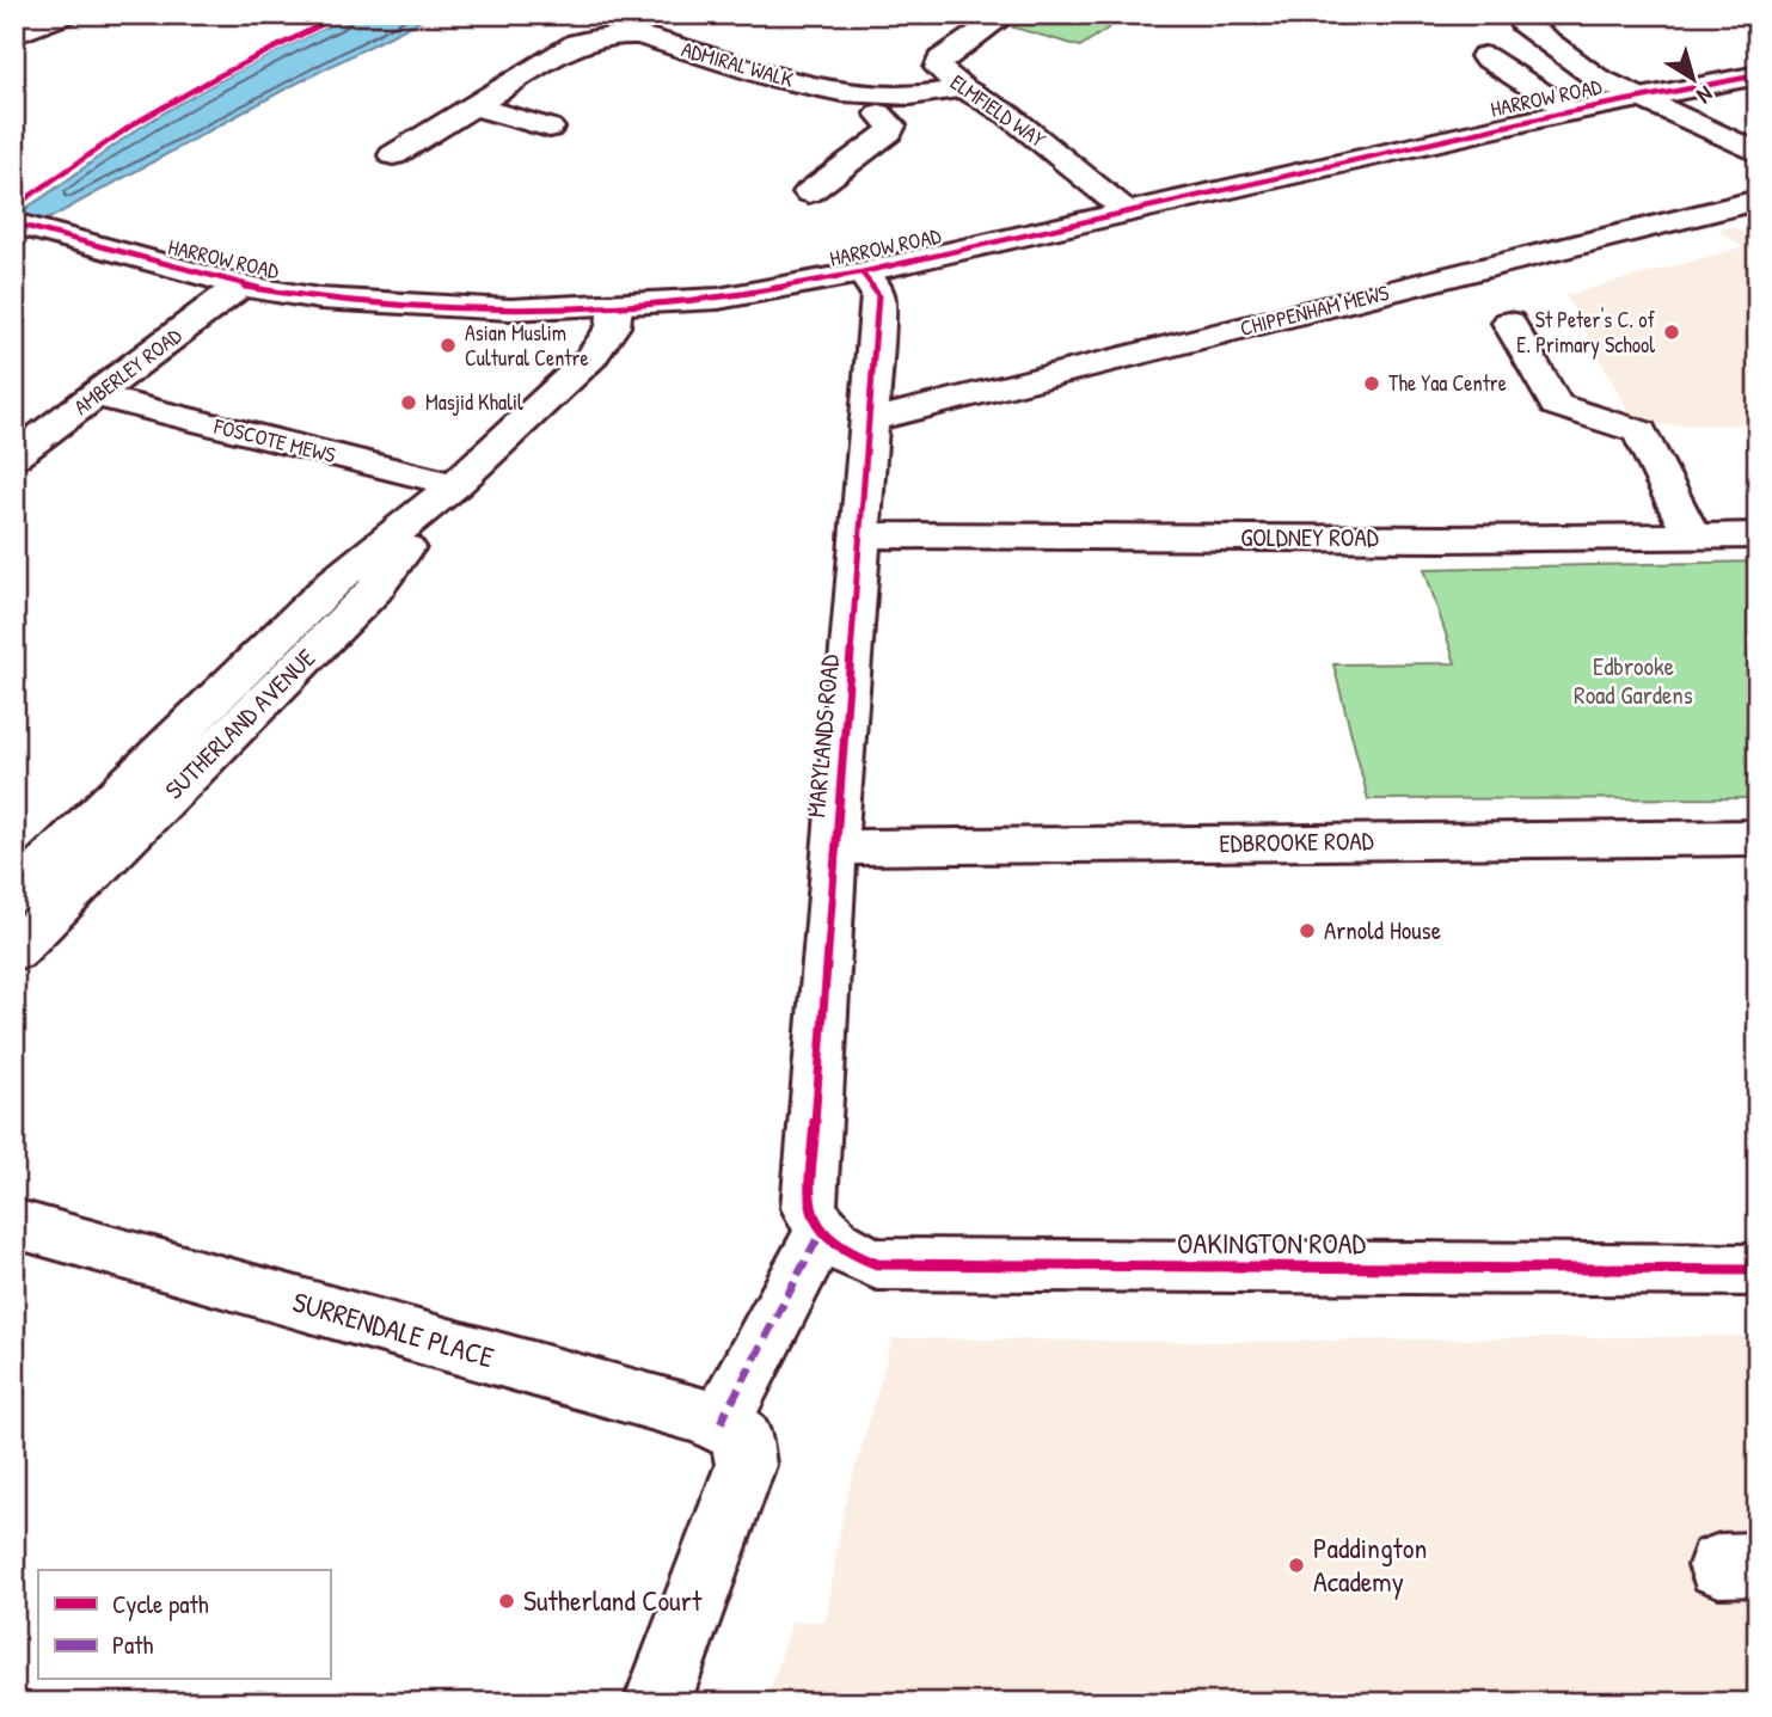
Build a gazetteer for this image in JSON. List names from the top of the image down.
{
  "streets": {
    "street": [
      "ADMIRAL WALK",
      "HARROW ROAD",
      "ELMFIELD WAY",
      "CHIPPENHAM MEWS",
      "AMBERLEY ROAD",
      "FOSCOTE MEWS",
      "GOLDNEY ROAD",
      "SUTHERLAND AVENUE",
      "MARYLANDS ROAD",
      "EDBROOKE ROAD",
      "OAKINGTON ROAD",
      "SURRENDALE PLACE"
    ]
  },
  "crossings": [
    ["ADMIRAL WALK", "ELMFIELD WAY"],
    ["HARROW ROAD", "ELMFIELD WAY"],
    ["HARROW ROAD", "AMBERLEY ROAD"],
    ["HARROW ROAD", "SUTHERLAND AVENUE"],
    ["HARROW ROAD", "MARYLANDS ROAD"],
    ["CHIPPENHAM MEWS", "MARYLANDS ROAD"],
    ["AMBERLEY ROAD", "FOSCOTE MEWS"],
    ["FOSCOTE MEWS", "SUTHERLAND AVENUE"],
    ["GOLDNEY ROAD", "MARYLANDS ROAD"],
    ["MARYLANDS ROAD", "EDBROOKE ROAD"],
    ["MARYLANDS ROAD", "OAKINGTON ROAD"],
    ["MARYLANDS ROAD", "SURRENDALE PLACE"]
  ],
  "parks": ["Edbrooke Road Gardens"],
  "places": [
    "St Peter's C. of E. Primary School",
    "Asian Muslim Cultural Centre",
    "The Yaa Centre",
    "Masjid Khalil",
    "Arnold House",
    "Paddington Academy",
    "Sutherland Court"
  ],
  "legend": ["Cycle path", "Path"],
  "north": "bottom right"
}
